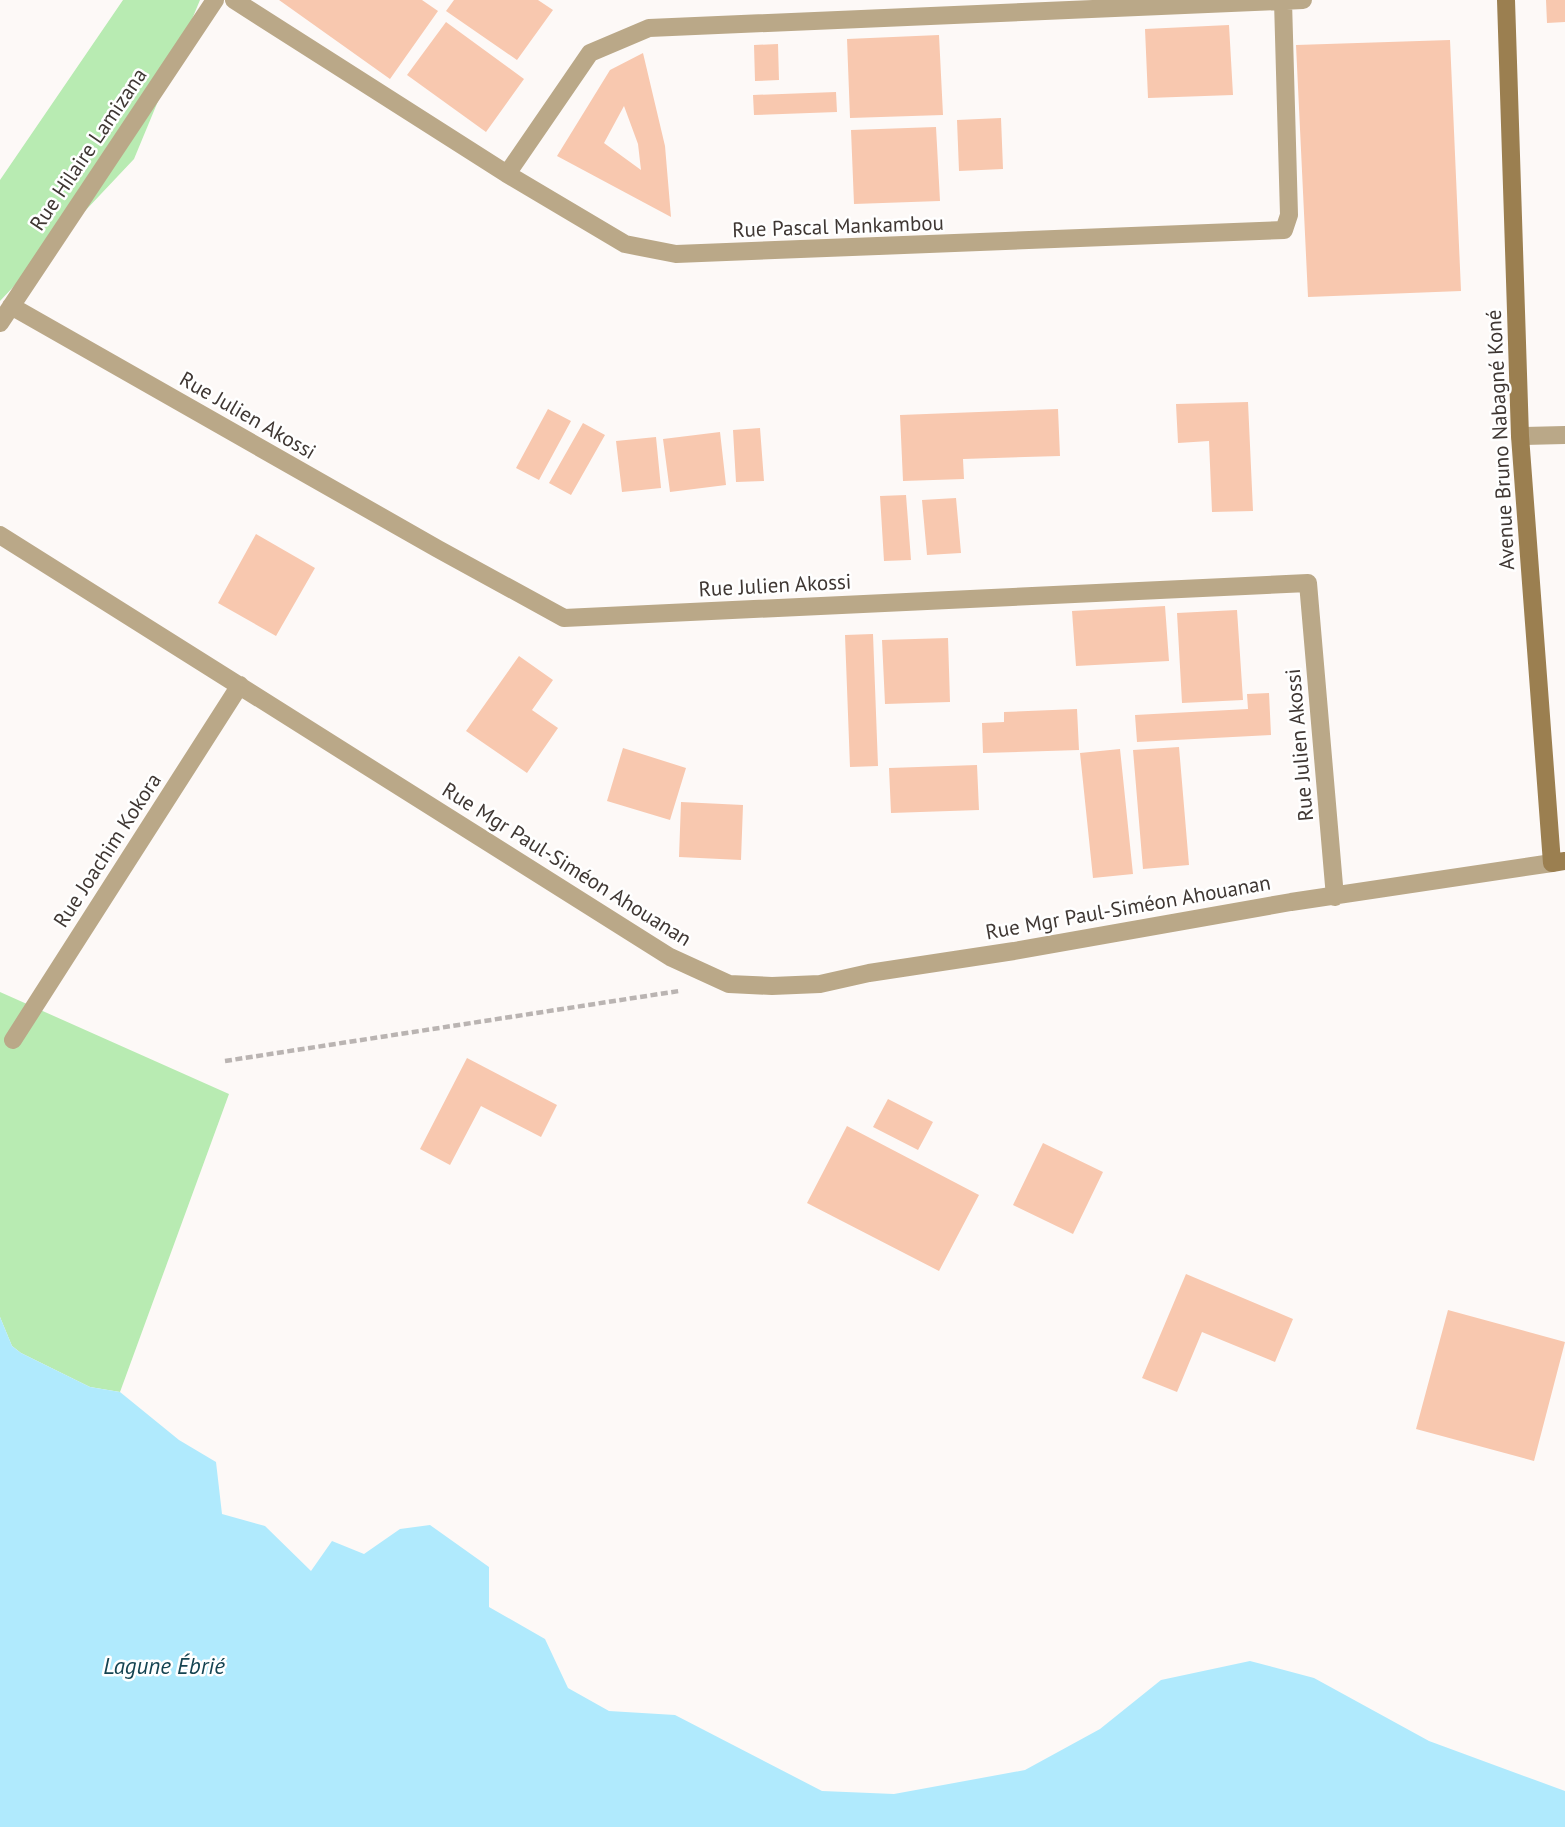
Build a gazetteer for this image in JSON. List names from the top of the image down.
{
  "streets": {
    "street": [
      "Rue Hilaire Lamizana",
      "Rue Pascal Mankambou",
      "Rue Julien Akossi",
      "Avenue Bruno Nabagné Koné",
      "Rue Joachim Kokora",
      "Rue Mgr Paul-Siméon Ahouanan"
    ]
  },
  "crossings": [
    ["Rue Hilaire Lamizana", "Rue Julien Akossi"],
    ["Rue Julien Akossi", "Rue Mgr Paul-Siméon Ahouanan"],
    ["Avenue Bruno Nabagné Koné", "Rue Mgr Paul-Siméon Ahouanan"],
    ["Rue Joachim Kokora", "Rue Mgr Paul-Siméon Ahouanan"]
  ],
  "water": ["Lagune Ébrié"]
}
